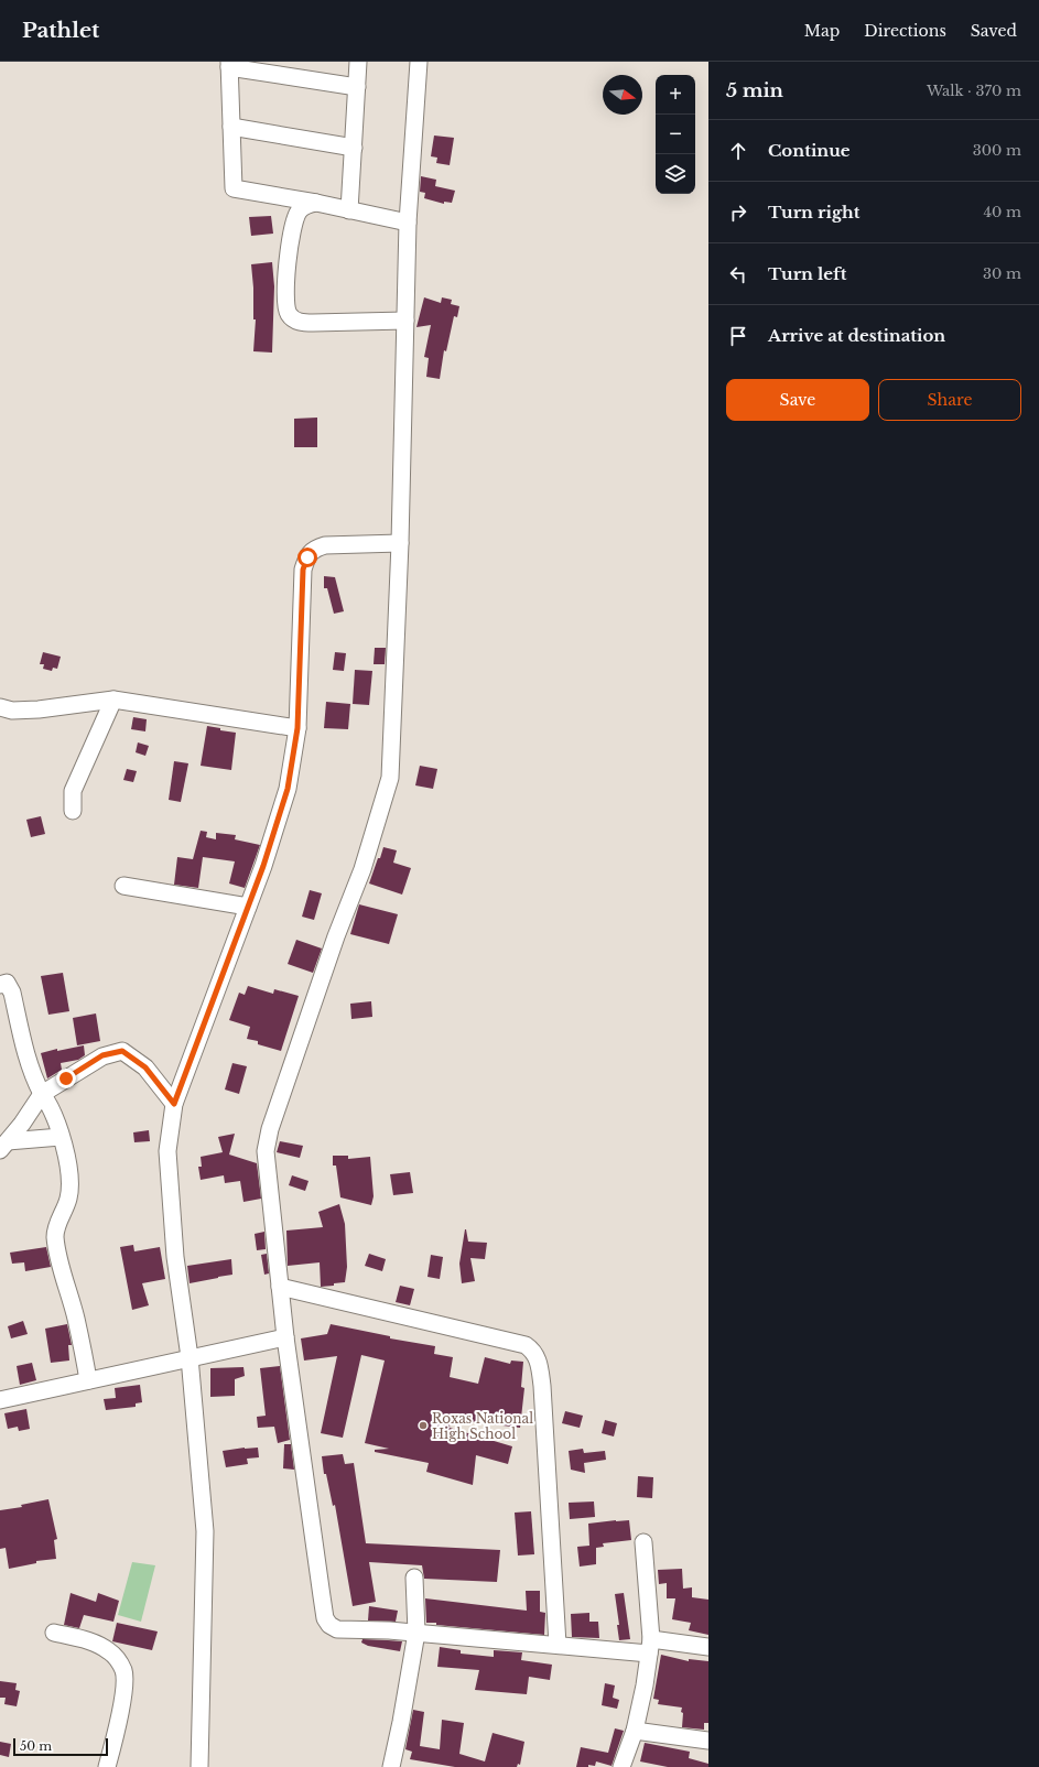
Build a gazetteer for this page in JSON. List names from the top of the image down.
{
  "places": ["Roxas National High School"],
  "scale_bar": "50 m",
  "north": "right",
  "page": {
    "header": "Pathlet",
    "nav": ["Map", "Directions", "Saved"],
    "heading": ["5 min", "Walk · 370 m"],
    "map_buttons": ["+", "−"],
    "list": [
      ["Continue", "300 m"],
      ["Turn right", "40 m"],
      ["Turn left", "30 m"],
      "Arrive at destination"
    ],
    "buttons": ["Save", "Share"],
    "scale": "50 m"
  }
}
